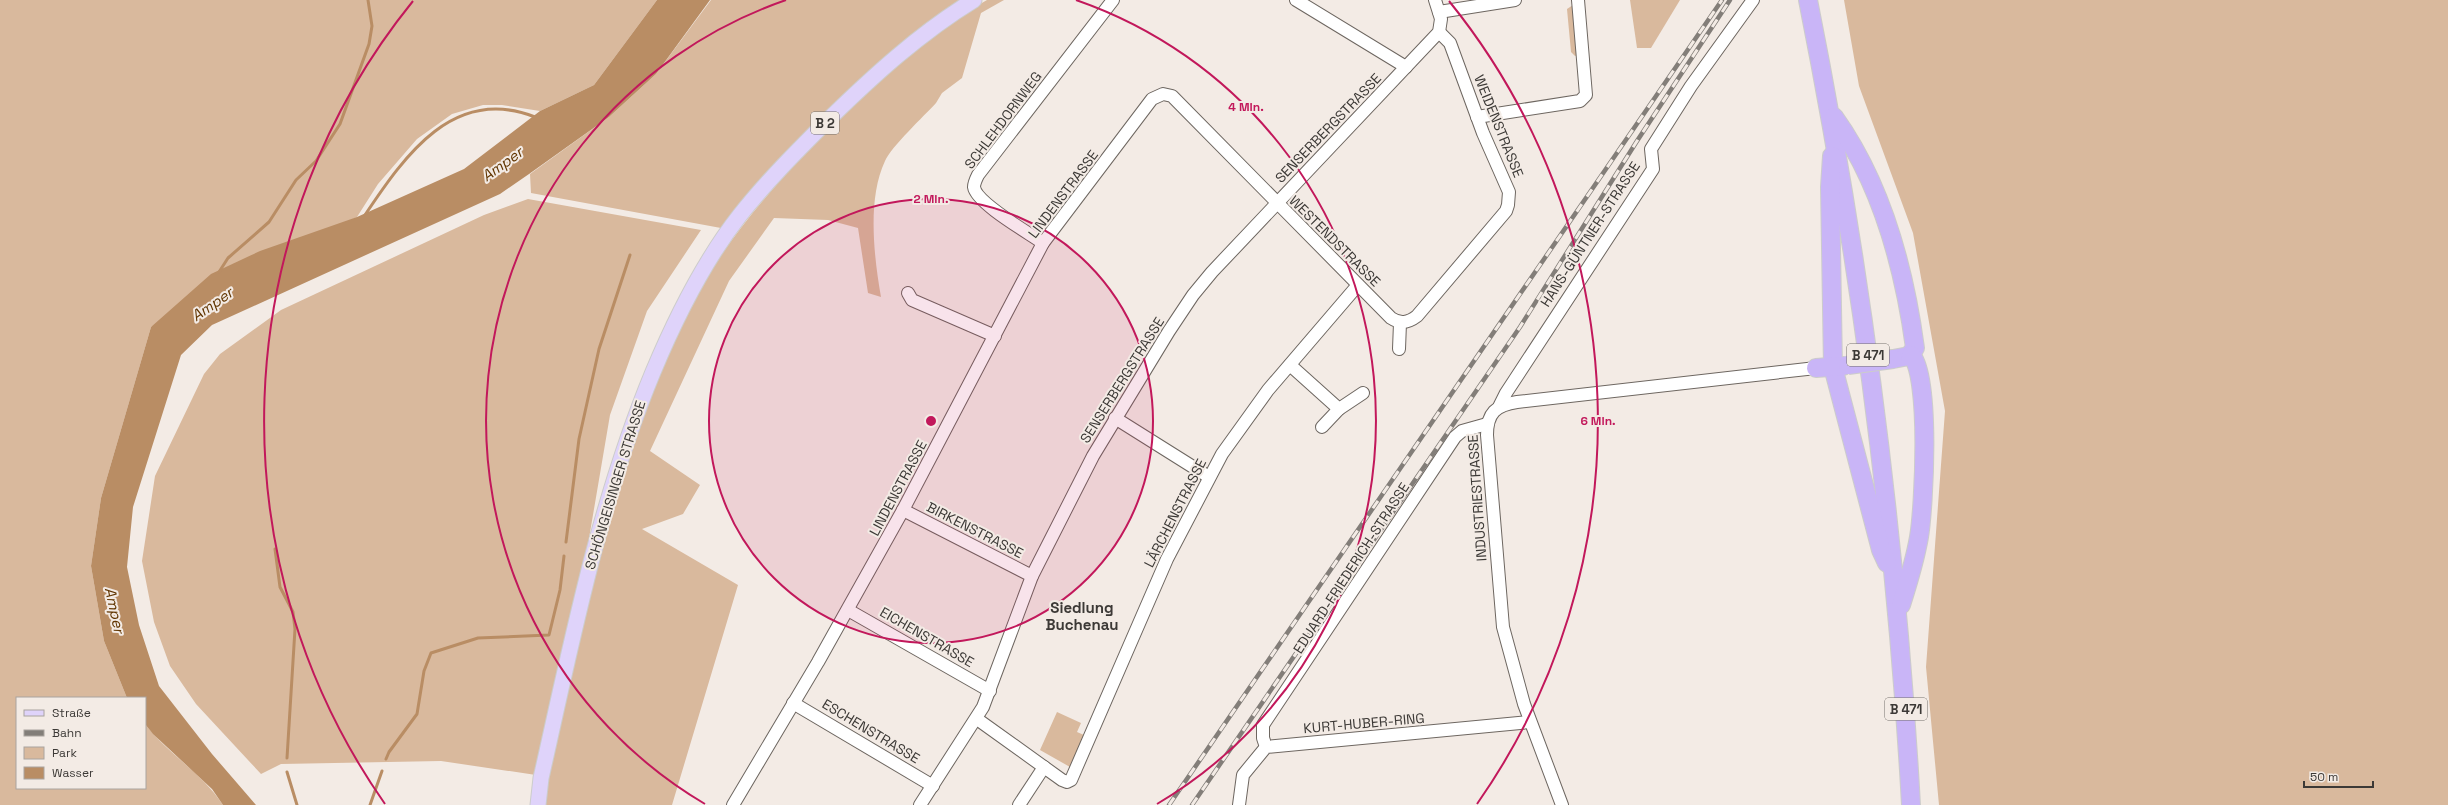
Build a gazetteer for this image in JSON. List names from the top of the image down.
{
  "streets": {
    "highway": ["B 471"],
    "main road": ["B 2", "SCHÖNGEISINGER STRASSE"],
    "street": [
      "SCHLEHDORNWEG",
      "WEIDENSTRASSE",
      "SENSERBERGSTRASSE",
      "LINDENSTRASSE",
      "HANS-GÜNTNER-STRASSE",
      "WESTENDSTRASSE",
      "INDUSTRIESTRASSE",
      "LÄRCHENSTRASSE",
      "BIRKENSTRASSE",
      "EDUARD-FRIEDERICH-STRASSE",
      "EICHENSTRASSE",
      "KURT-HUBER-RING",
      "ESCHENSTRASSE"
    ]
  },
  "crossings": [
    ["SCHLEHDORNWEG", "LINDENSTRASSE"],
    ["WEIDENSTRASSE", "SENSERBERGSTRASSE"],
    ["WEIDENSTRASSE", "WESTENDSTRASSE"],
    ["SENSERBERGSTRASSE", "WESTENDSTRASSE"],
    ["SENSERBERGSTRASSE", "BIRKENSTRASSE"],
    ["SENSERBERGSTRASSE", "EICHENSTRASSE"],
    ["SENSERBERGSTRASSE", "ESCHENSTRASSE"],
    ["LINDENSTRASSE", "WESTENDSTRASSE"],
    ["LINDENSTRASSE", "BIRKENSTRASSE"],
    ["LINDENSTRASSE", "EICHENSTRASSE"],
    ["LINDENSTRASSE", "ESCHENSTRASSE"],
    ["HANS-GÜNTNER-STRASSE", "INDUSTRIESTRASSE"],
    ["WESTENDSTRASSE", "LÄRCHENSTRASSE"],
    ["INDUSTRIESTRASSE", "EDUARD-FRIEDERICH-STRASSE"],
    ["INDUSTRIESTRASSE", "KURT-HUBER-RING"],
    ["EDUARD-FRIEDERICH-STRASSE", "KURT-HUBER-RING"]
  ],
  "districts": ["Siedlung Buchenau"],
  "water": ["Amper"],
  "legend": [
    "Straße",
    "Bahn",
    "Park",
    "Wasser"
  ],
  "scale_bar": "50 m",
  "rings": ["4 Min.", "2 Min.", "6 Min."]
}
